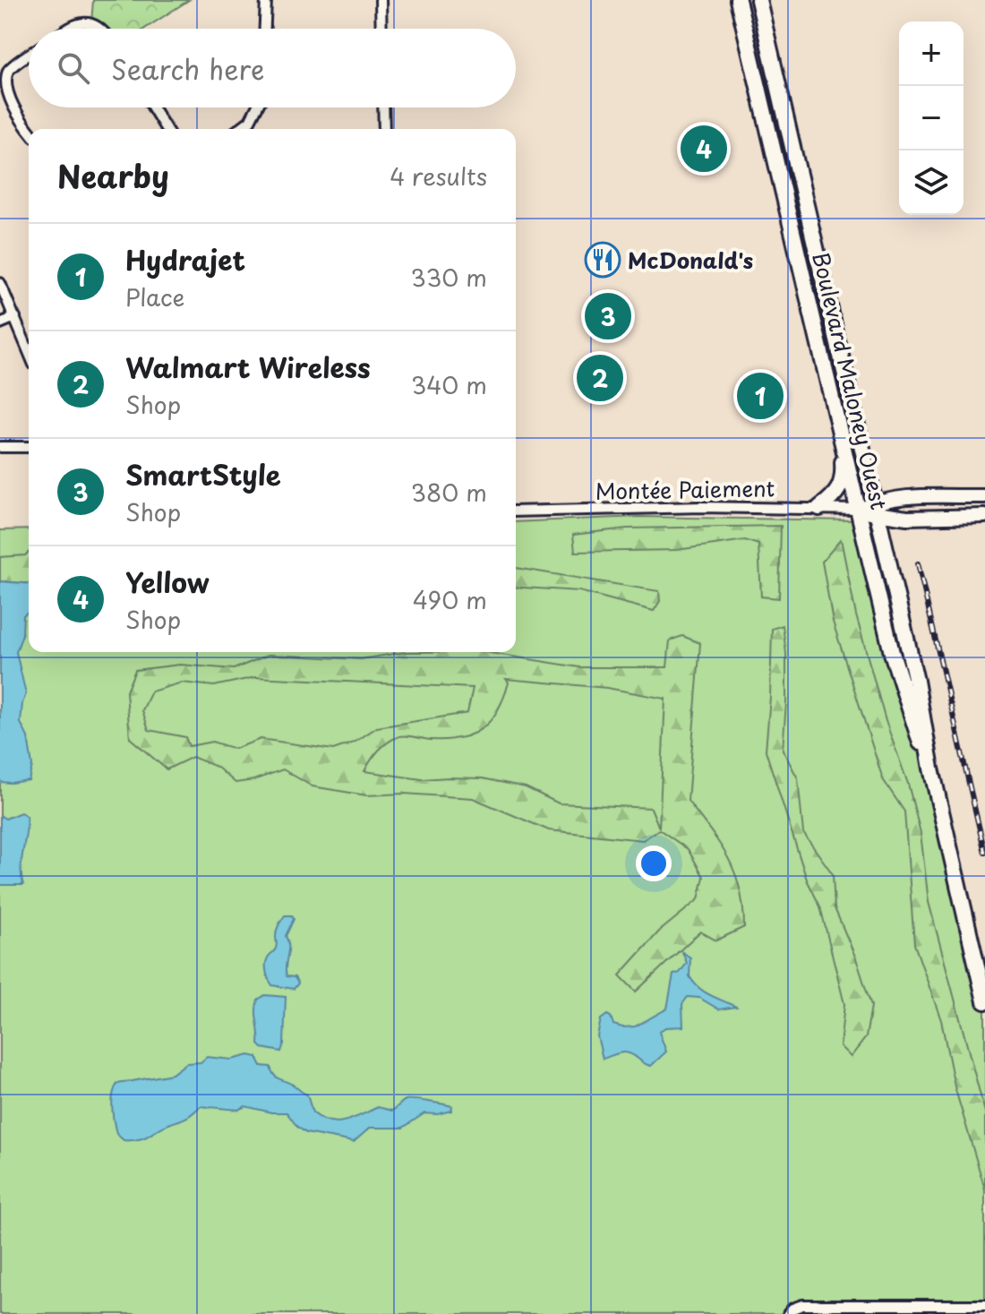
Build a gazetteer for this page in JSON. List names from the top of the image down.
{
  "streets": {
    "main road": ["Boulevard Maloney Ouest", "Montée Paiement"]
  },
  "crossings": [
    ["Boulevard Maloney Ouest", "Montée Paiement"]
  ],
  "places": {
    "restaurant": ["McDonald's"]
  },
  "page": {
    "map_buttons": ["+", "−"],
    "search": "Search here",
    "pins": [
      "4",
      "3",
      "2",
      "1"
    ],
    "heading": ["Nearby", "4 results"],
    "list": [
      {
        "mark": "1",
        "name": "Hydrajet",
        "note": "Place",
        "value": "330 m"
      },
      {
        "mark": "2",
        "name": "Walmart Wireless",
        "note": "Shop",
        "value": "340 m"
      },
      {
        "mark": "3",
        "name": "SmartStyle",
        "note": "Shop",
        "value": "380 m"
      },
      {
        "mark": "4",
        "name": "Yellow",
        "note": "Shop",
        "value": "490 m"
      }
    ]
  }
}
